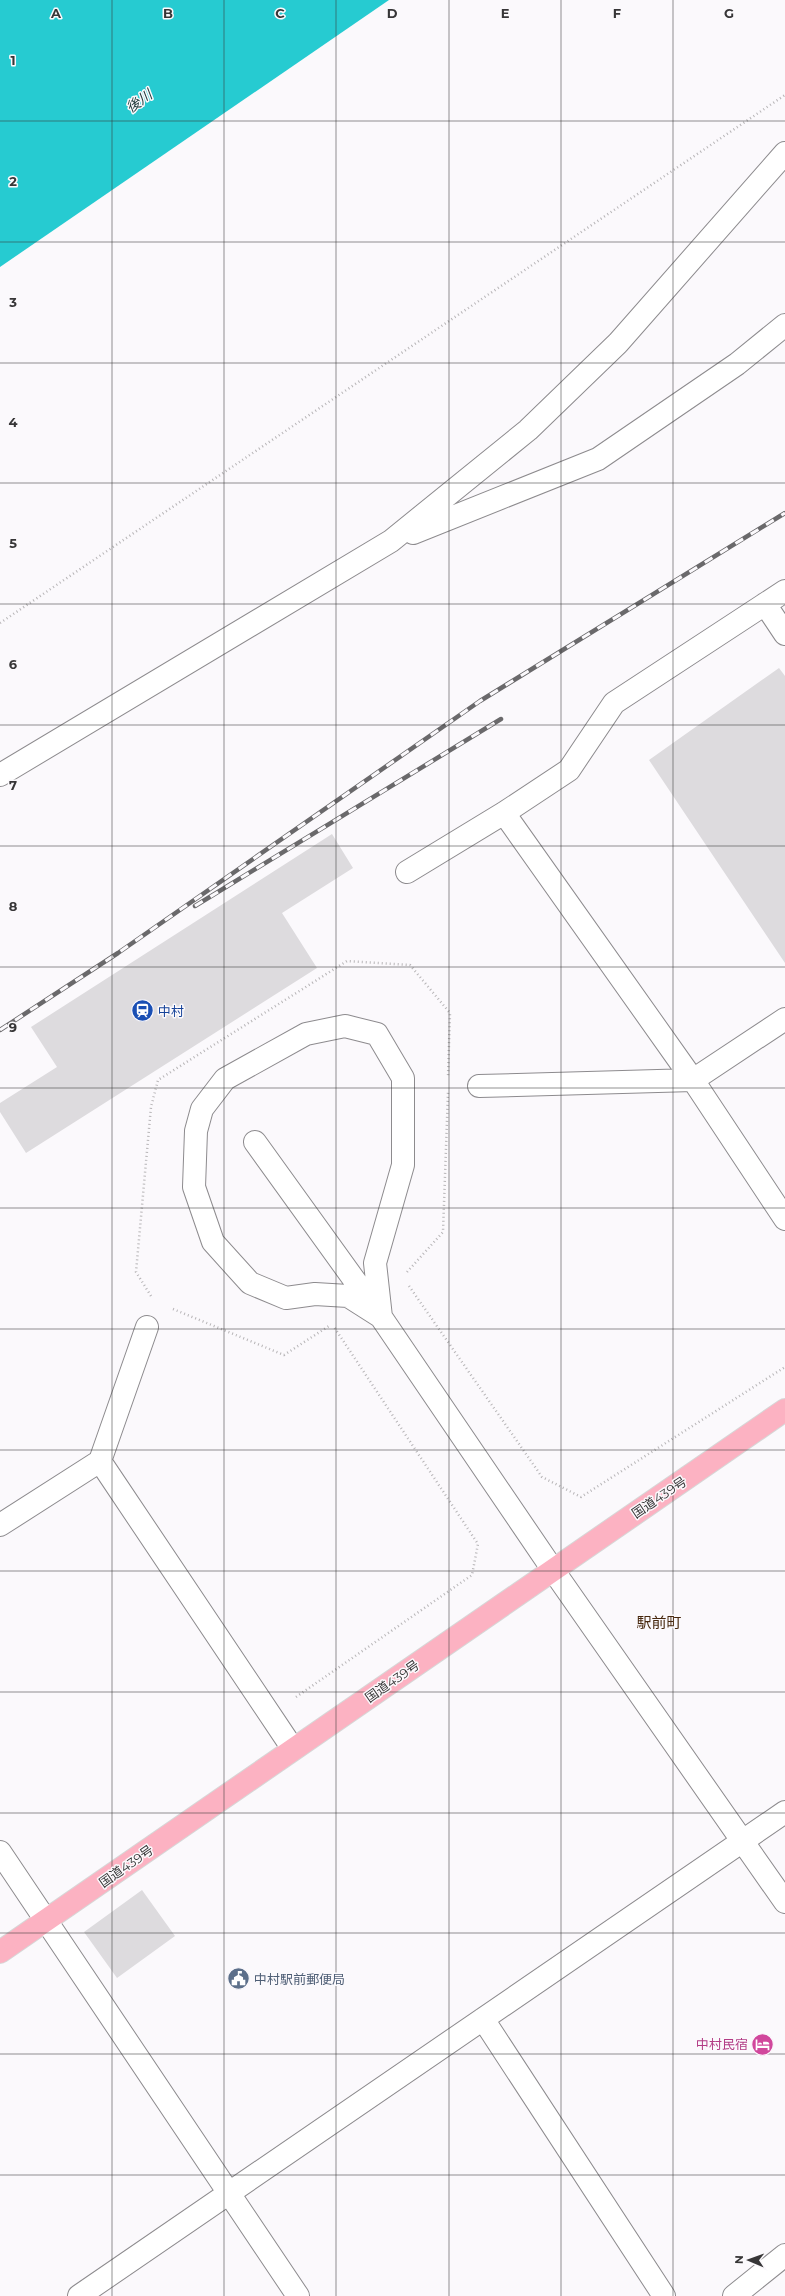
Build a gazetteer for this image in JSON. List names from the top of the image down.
{
  "streets": {
    "highway": ["国道439号"]
  },
  "districts": ["駅前町"],
  "water": ["後川"],
  "places": {
    "station": ["中村"],
    "public building": ["中村駅前郵便局"],
    "hotel": ["中村民宿"]
  },
  "north": "left",
  "grid": {
    "columns": [
      "A",
      "B",
      "C",
      "D",
      "E",
      "F",
      "G"
    ],
    "rows": [
      "1",
      "2",
      "3",
      "4",
      "5",
      "6",
      "7",
      "8",
      "9"
    ]
  }
}
